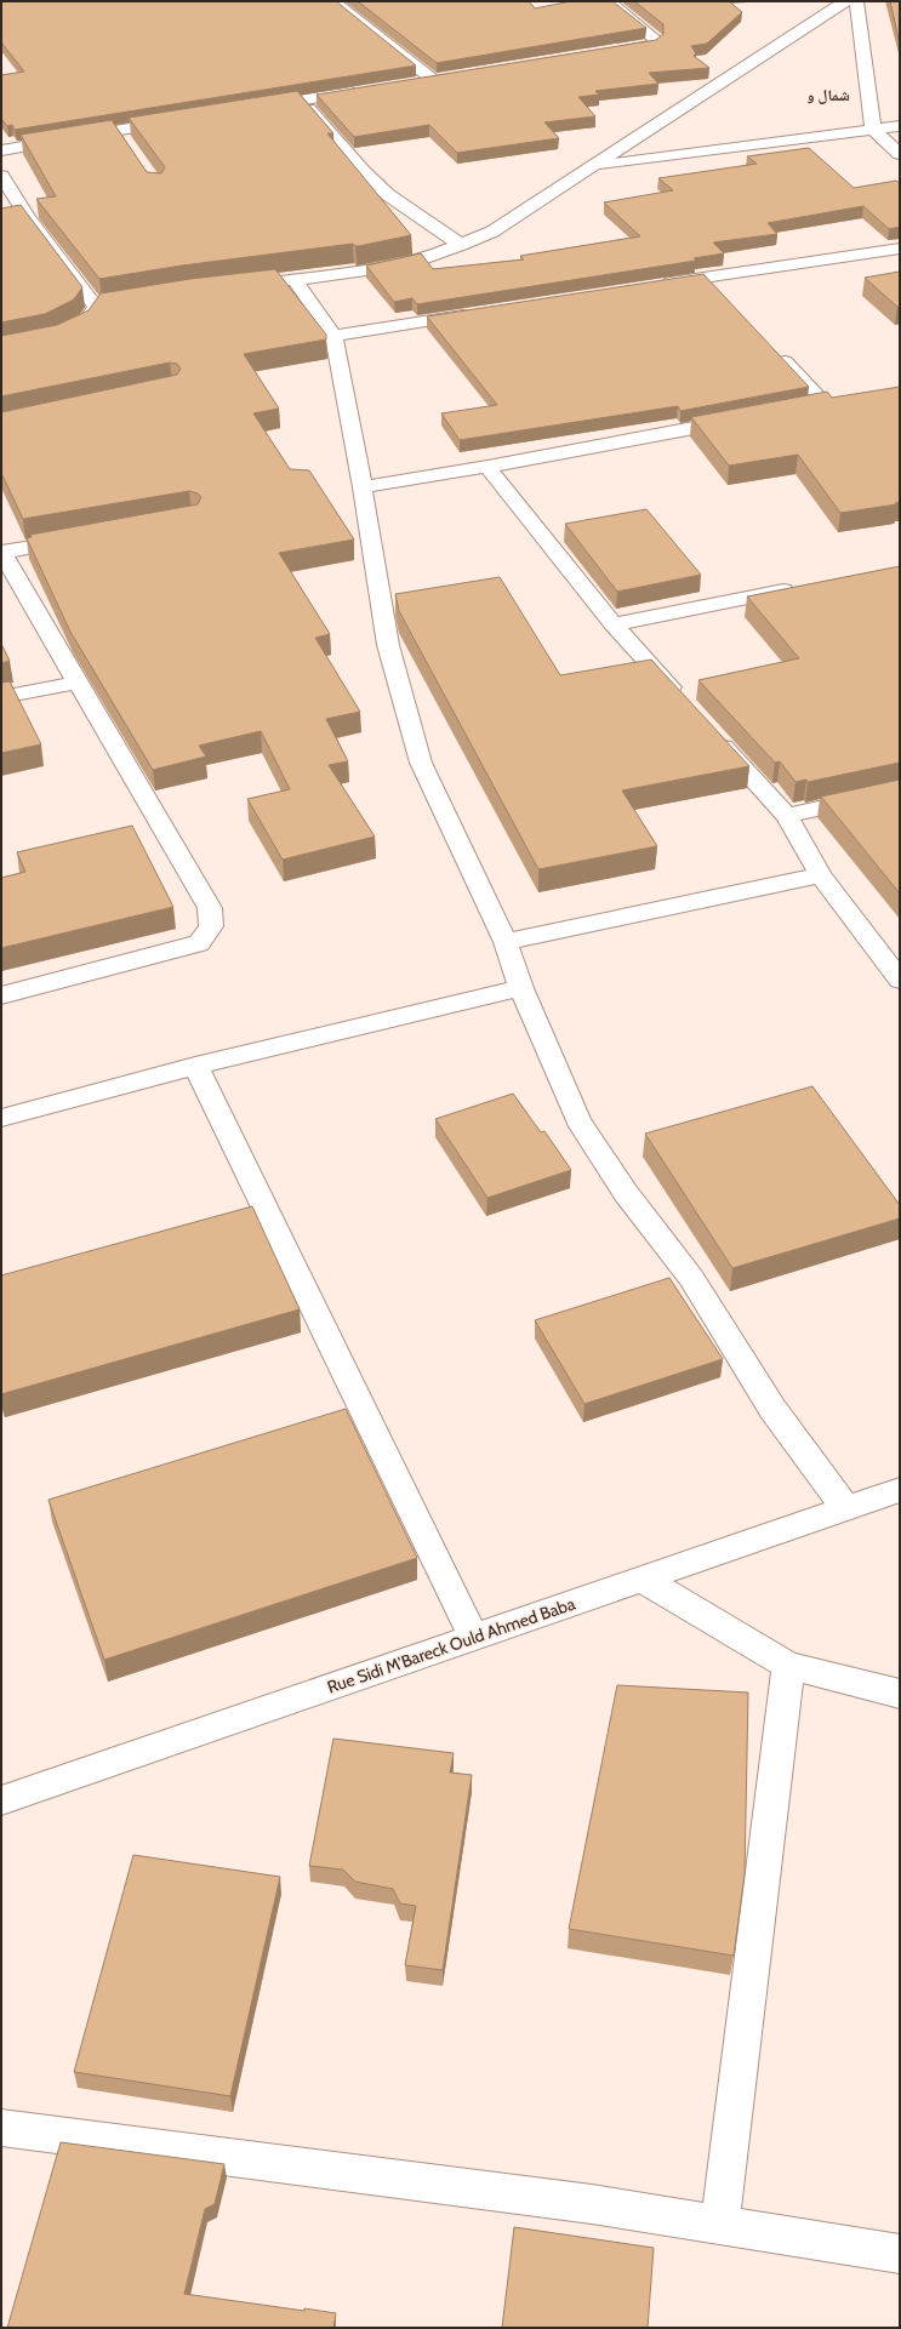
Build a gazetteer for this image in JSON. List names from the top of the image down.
{
  "streets": {
    "street": ["Rue Sidi M'Bareck Ould Ahmed Baba"]
  },
  "districts": ["شمال و"]
}
